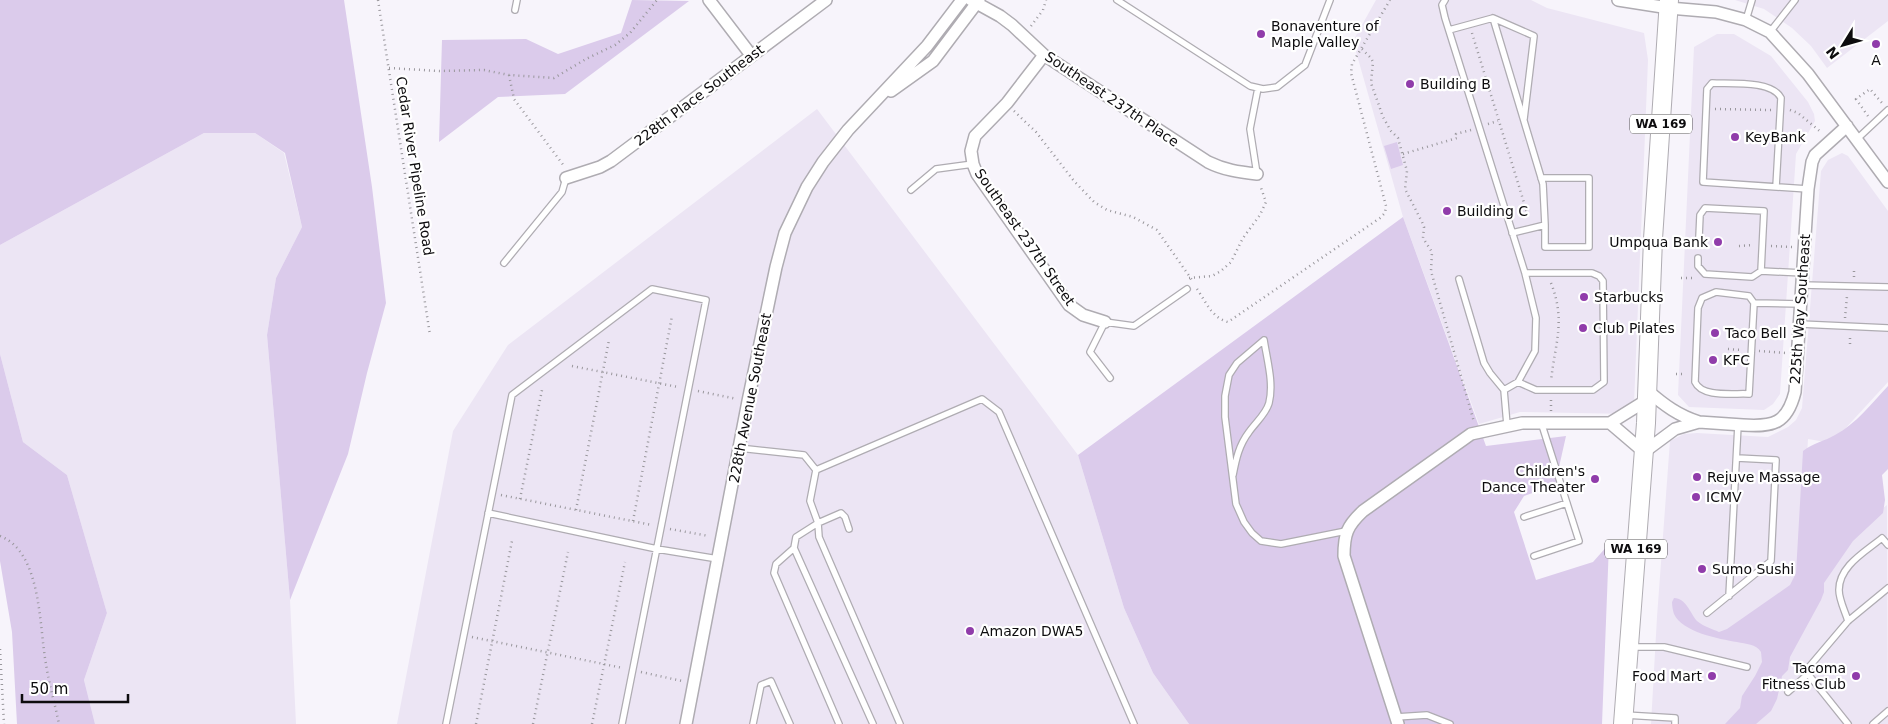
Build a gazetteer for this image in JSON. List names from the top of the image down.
{
  "streets": {
    "main road": ["WA 169"],
    "street": [
      "228th Place Southeast",
      "Southeast 237th Place",
      "Southeast 237th Street",
      "225th Way Southeast",
      "228th Avenue Southeast"
    ],
    "path": ["Cedar River Pipeline Road"]
  },
  "crossings": [
    ["Southeast 237th Place", "228th Avenue Southeast"]
  ],
  "places": [
    "Bonaventure of Maple Valley",
    "A",
    "Building B",
    "KeyBank",
    "Building C",
    "Umpqua Bank",
    "Starbucks",
    "Club Pilates",
    "Taco Bell",
    "KFC",
    "Rejuve Massage",
    "Children's Dance Theater",
    "ICMV",
    "Sumo Sushi",
    "Amazon DWA5",
    "Food Mart",
    "Tacoma Fitness Club"
  ],
  "scale_bar": "50 m",
  "north": "bottom left"
}
